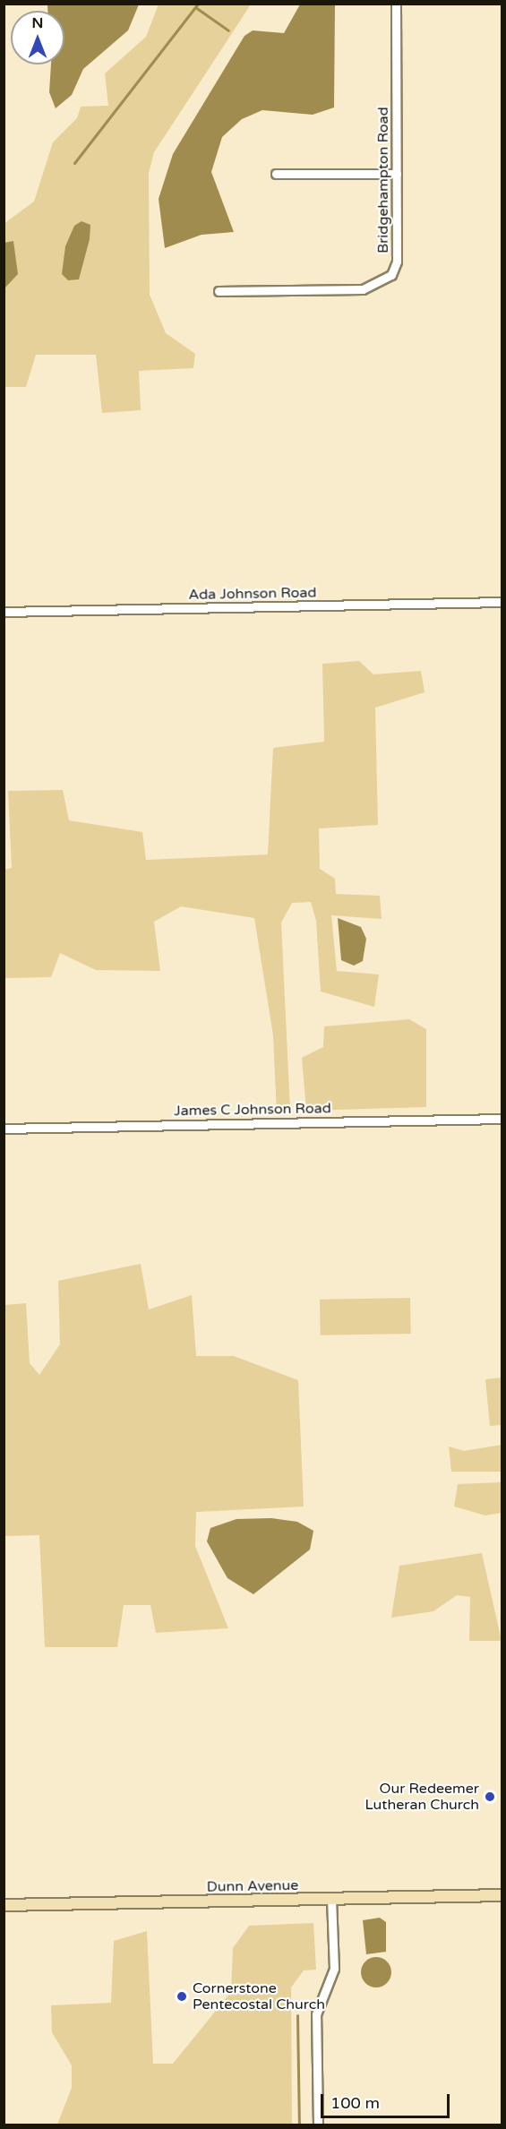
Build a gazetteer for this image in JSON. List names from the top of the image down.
{
  "streets": {
    "main road": ["Dunn Avenue"],
    "street": ["Bridgehampton Road", "Ada Johnson Road", "James C Johnson Road"]
  },
  "places": ["Our Redeemer Lutheran Church", "Cornerstone Pentecostal Church"],
  "scale_bar": "100 m",
  "north": "top"
}
